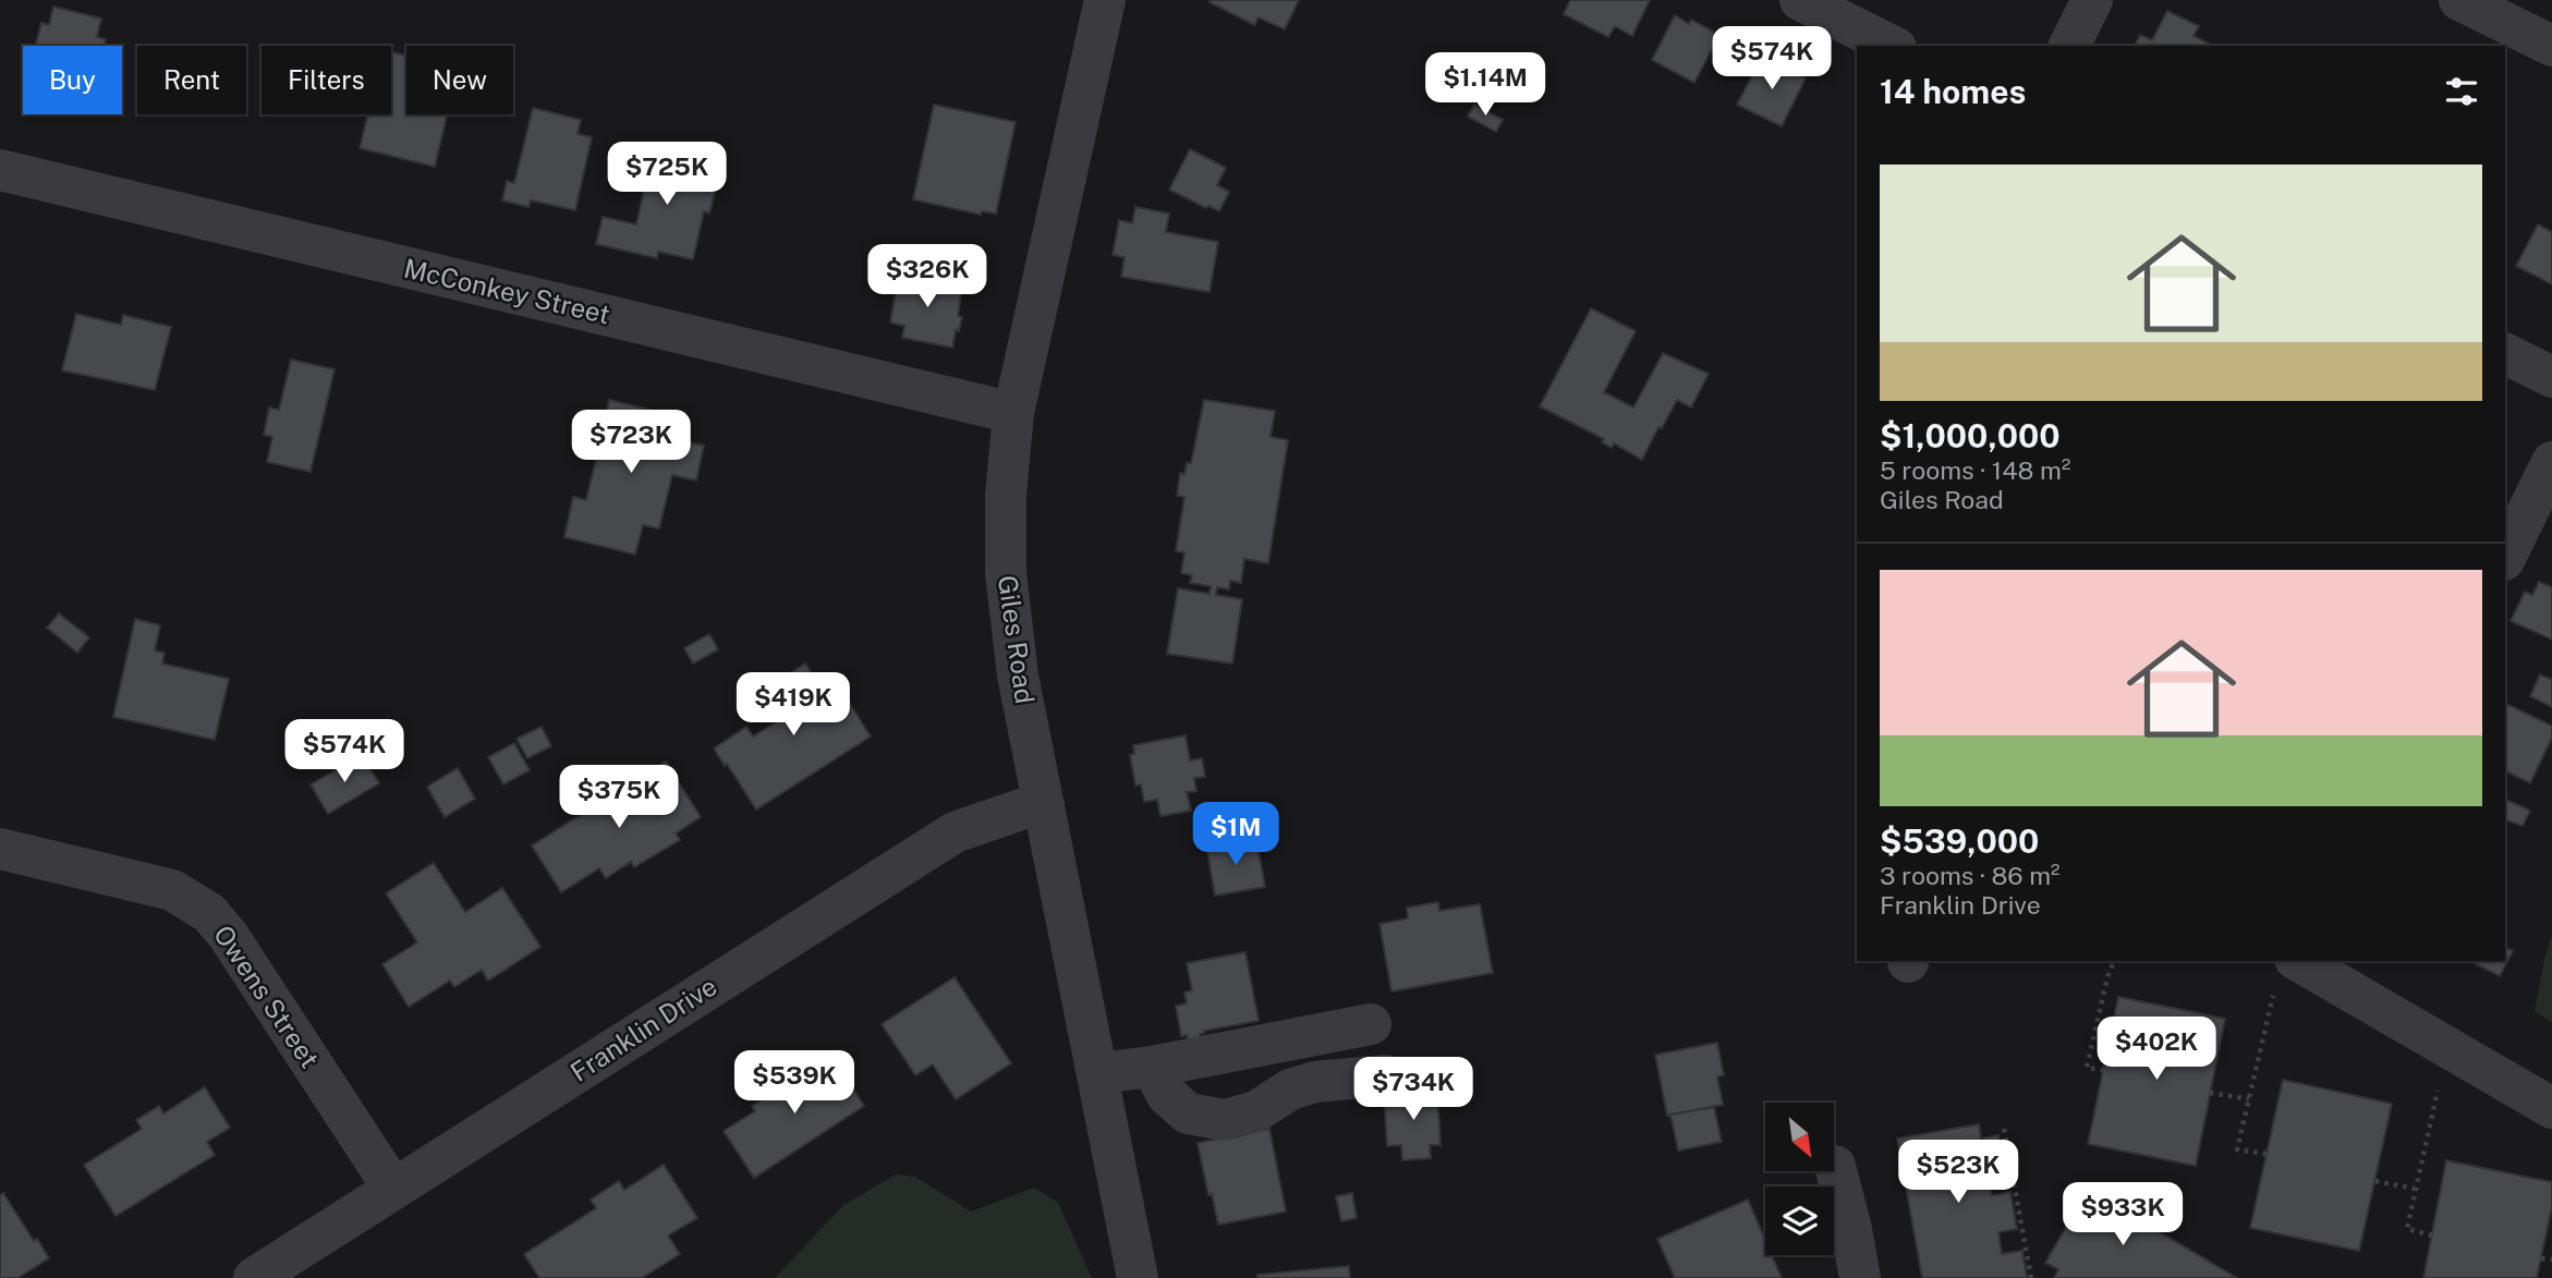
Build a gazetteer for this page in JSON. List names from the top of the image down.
{
  "streets": {
    "street": [
      "McConkey Street",
      "Giles Road",
      "Owens Street",
      "Franklin Drive"
    ]
  },
  "crossings": [
    ["McConkey Street", "Giles Road"],
    ["Giles Road", "Franklin Drive"],
    ["Owens Street", "Franklin Drive"]
  ],
  "north": "bottom right",
  "page": {
    "price": [
      "$574K",
      "$1.14M",
      "$725K",
      "$326K",
      "$723K",
      "$419K",
      "$574K",
      "$375K",
      "$1M",
      "$402K",
      "$539K",
      "$734K",
      "$523K",
      "$933K"
    ],
    "chip": [
      "Buy",
      "Rent",
      "Filters",
      "New"
    ],
    "heading": "14 homes",
    "list": [
      {
        "name": "$1,000,000",
        "note": "5 rooms · 148 m² · Giles Road"
      },
      {
        "name": "$539,000",
        "note": "3 rooms · 86 m² · Franklin Drive"
      }
    ]
  }
}
